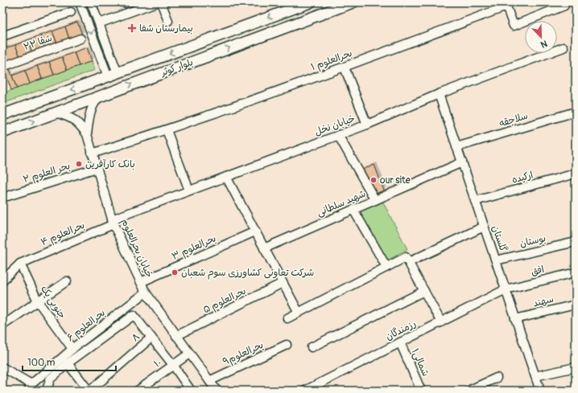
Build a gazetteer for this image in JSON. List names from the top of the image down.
{
  "streets": {
    "main road": ["بلوار کوثر"],
    "street": [
      "شفا ۲۲",
      "بحرالعلوم ۱",
      "سلاجقه",
      "خیابان نخل",
      "بحر العلوم ۲",
      "ارکیده",
      "شهید سلطانی",
      "بحرالعلوم ۴",
      "گلستان",
      "بوستان",
      "بحرالعلوم ۳",
      "خیابان بحرالعلوم",
      "افق",
      "بحرالعلوم ۵",
      "سهند",
      "جنوبی یک",
      "بحرالعلوم ۶",
      "رزمندگان",
      "۸",
      "بحرالعلوم۹",
      "شمالی۱",
      "۱۰"
    ]
  },
  "crossings": [
    ["بحرالعلوم ۱", "خیابان بحرالعلوم"],
    ["بلوار کوثر", "خیابان بحرالعلوم"],
    ["سلاجقه", "گلستان"],
    ["خیابان نخل", "بحرالعلوم ۴"],
    ["خیابان نخل", "گلستان"],
    ["خیابان نخل", "خیابان بحرالعلوم"],
    ["بحر العلوم ۲", "خیابان بحرالعلوم"],
    ["ارکیده", "گلستان"],
    ["شهید سلطانی", "گلستان"],
    ["بحرالعلوم ۴", "خیابان بحرالعلوم"],
    ["بحرالعلوم ۴", "جنوبی یک"],
    ["گلستان", "بوستان"],
    ["گلستان", "افق"],
    ["گلستان", "سهند"],
    ["گلستان", "رزمندگان"],
    ["بحرالعلوم ۳", "خیابان بحرالعلوم"],
    ["خیابان بحرالعلوم", "بحرالعلوم ۵"],
    ["خیابان بحرالعلوم", "بحرالعلوم ۶"],
    ["خیابان بحرالعلوم", "بحرالعلوم۹"],
    ["خیابان بحرالعلوم", "۱۰"],
    ["افق", "رزمندگان"],
    ["جنوبی یک", "بحرالعلوم ۶"],
    ["رزمندگان", "شمالی۱"]
  ],
  "places": {
    "health": ["بیمارستان شفا"],
    "other": ["بانک کارآفرین", "our site", "شرکت تعاونی کشاورزی سوم شعبان"]
  },
  "scale_bar": "100 m",
  "north": "bottom right"
}
